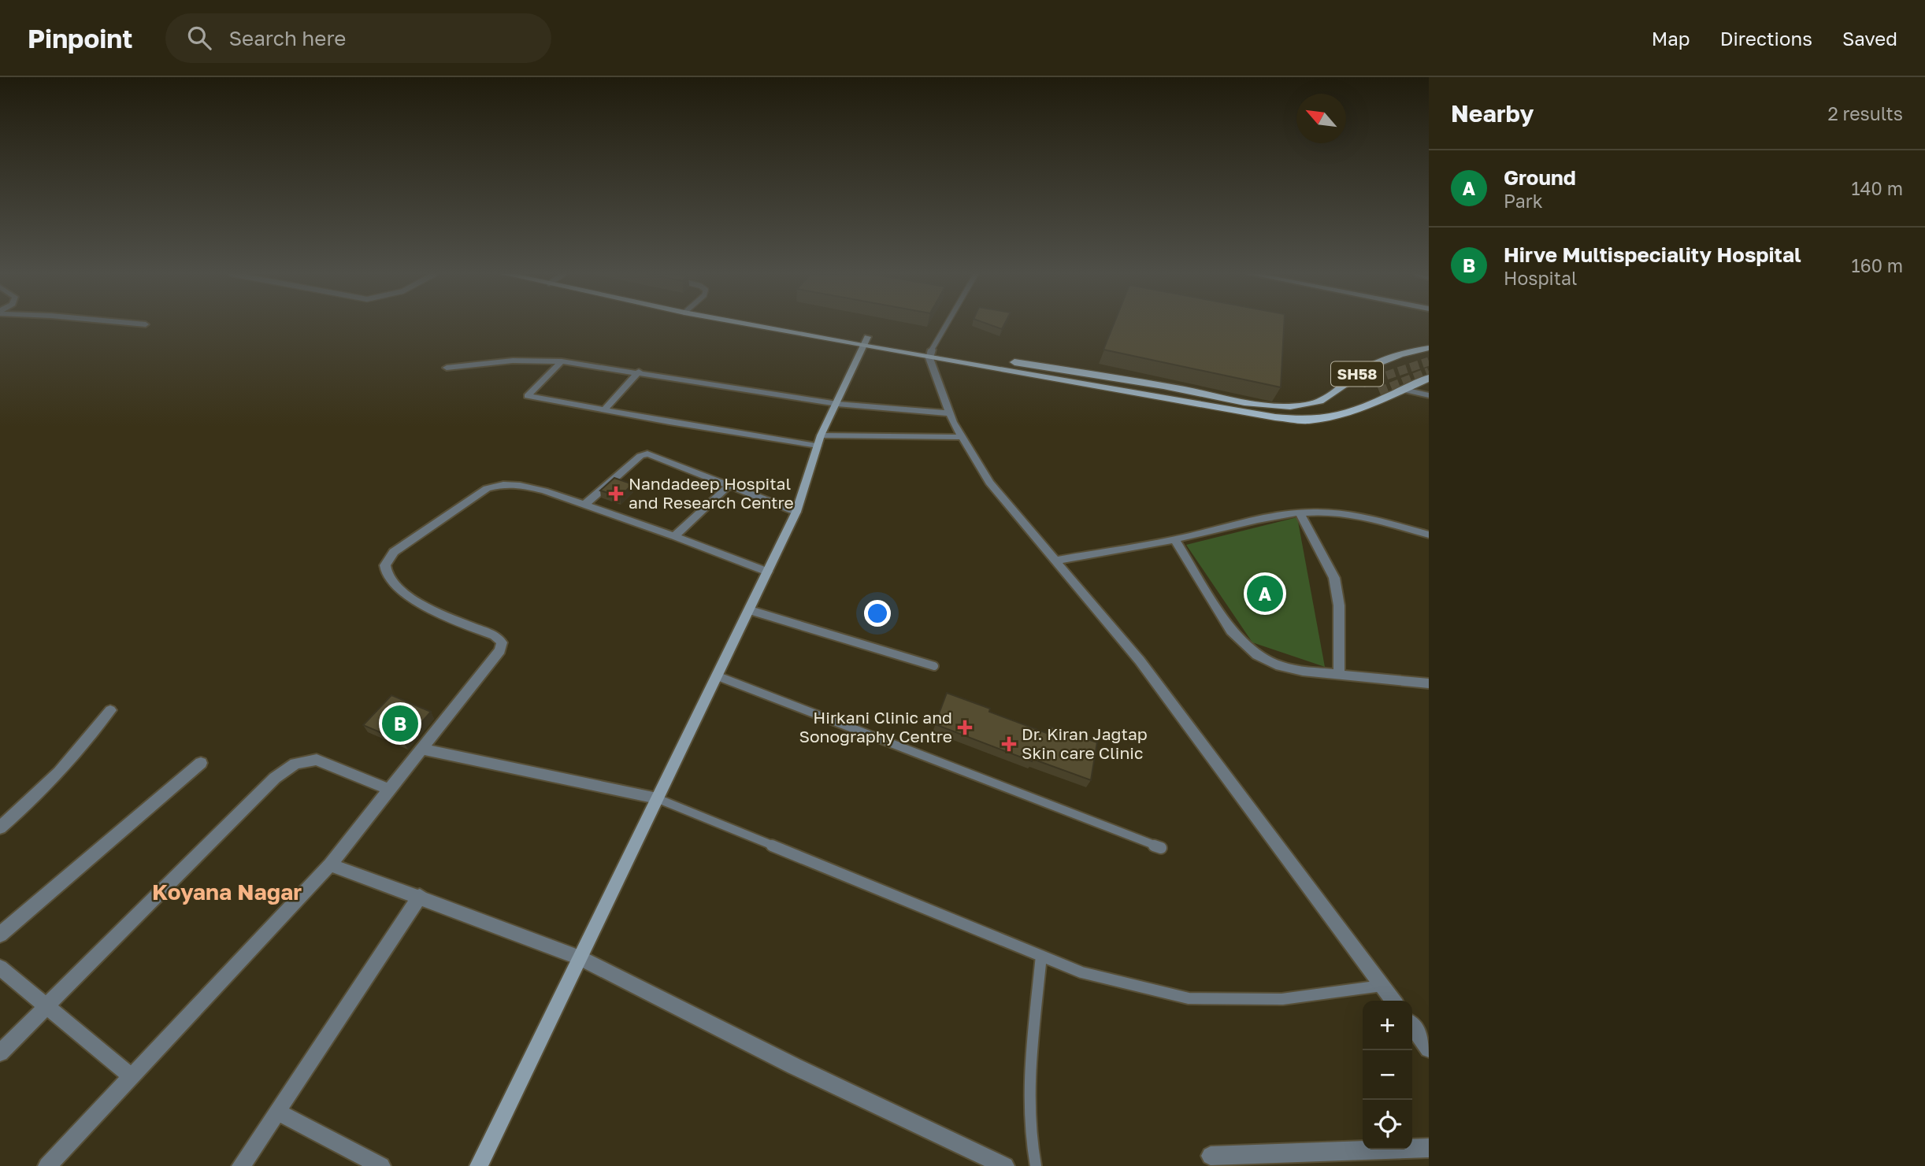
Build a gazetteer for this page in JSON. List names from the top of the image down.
{
  "streets": {
    "main road": ["SH58"]
  },
  "districts": ["Koyana Nagar"],
  "places": {
    "health": ["Nandadeep Hospital and Research Centre", "Hirkani Clinic and Sonography Centre", "Dr. Kiran Jagtap Skin care Clinic"]
  },
  "north": "top left",
  "page": {
    "header": "Pinpoint",
    "search": "Search here",
    "nav": ["Map", "Directions", "Saved"],
    "heading": ["Nearby", "2 results"],
    "list": [
      {
        "mark": "A",
        "name": "Ground",
        "note": "Park",
        "value": "140 m"
      },
      {
        "mark": "B",
        "name": "Hirve Multispeciality Hospital",
        "note": "Hospital",
        "value": "160 m"
      }
    ],
    "pins": ["A", "B"],
    "map_buttons": ["+", "−"]
  }
}
